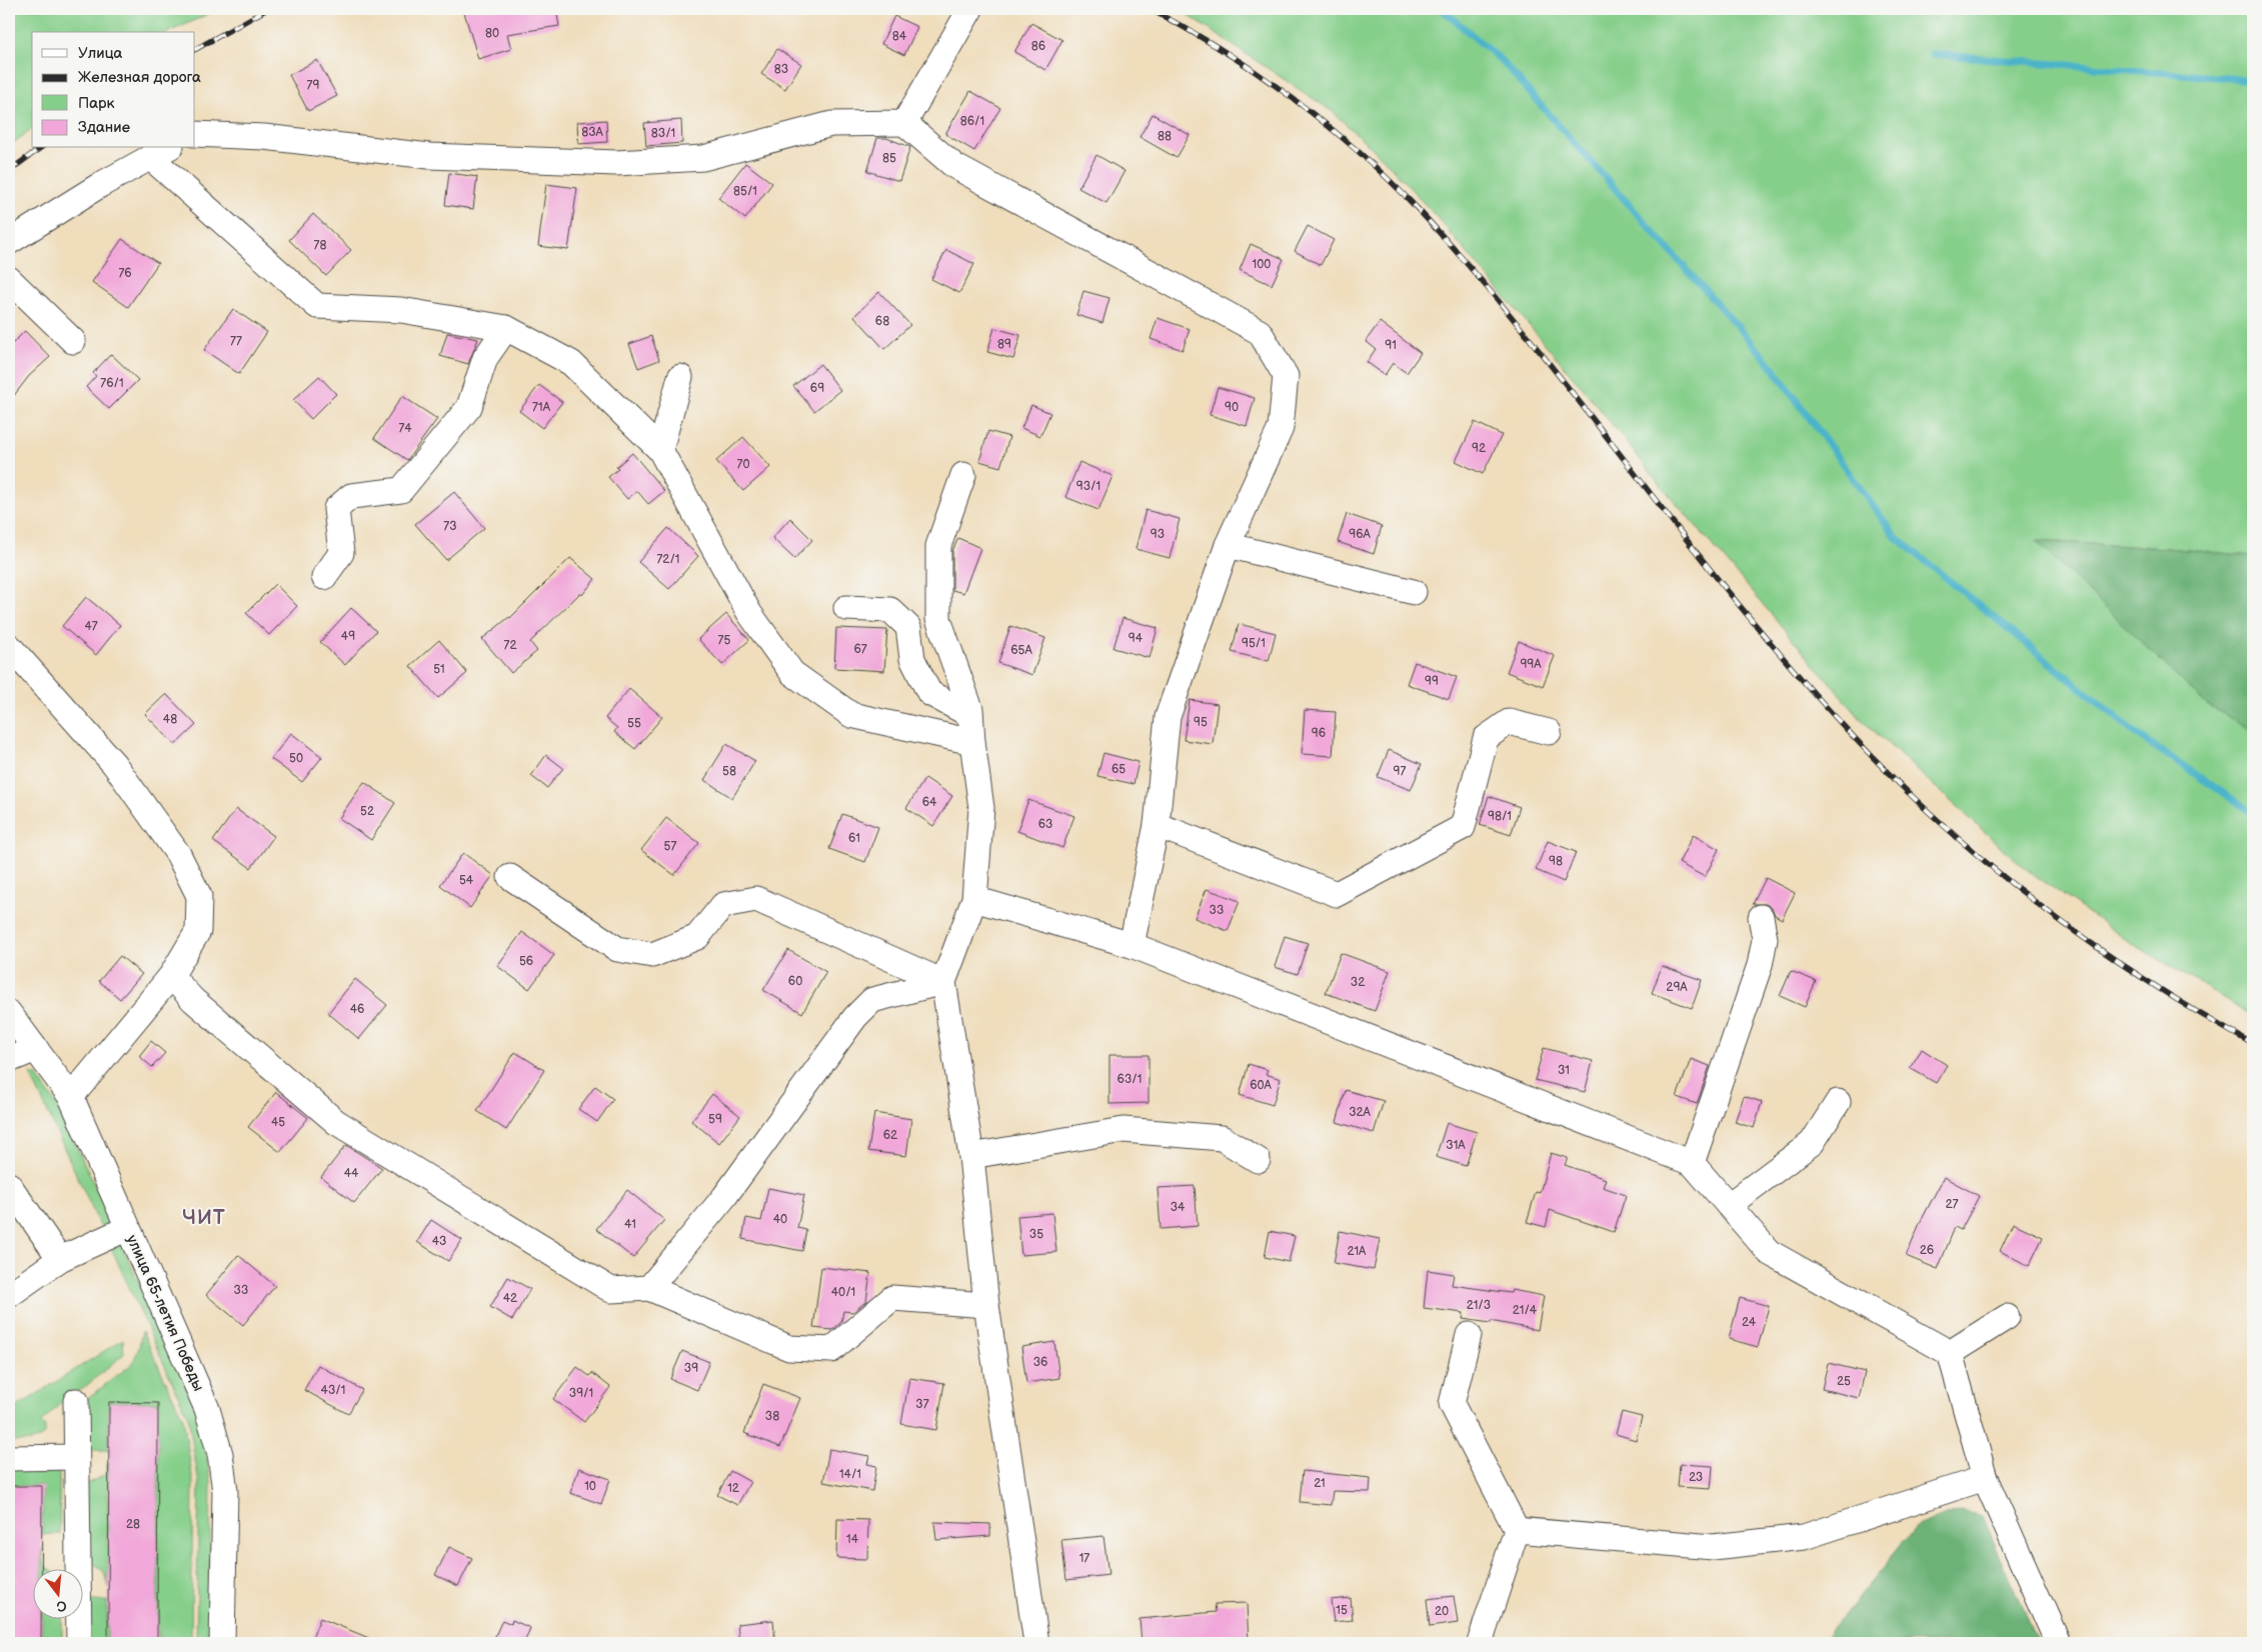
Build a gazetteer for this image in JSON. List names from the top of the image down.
{
  "streets": {
    "street": ["улица 65-летия Победы"]
  },
  "districts": ["ЧИТ"],
  "house_numbers": [
    "80",
    "84",
    "86",
    "83",
    "79",
    "86/1",
    "83А",
    "83/1",
    "88",
    "85",
    "85/1",
    "78",
    "100",
    "76",
    "68",
    "77",
    "89",
    "91",
    "76/1",
    "69",
    "71А",
    "90",
    "74",
    "92",
    "70",
    "93/1",
    "73",
    "93",
    "96А",
    "72/1",
    "47",
    "49",
    "94",
    "75",
    "95/1",
    "72",
    "67",
    "65А",
    "99А",
    "51",
    "99",
    "48",
    "95",
    "55",
    "96",
    "50",
    "65",
    "58",
    "97",
    "64",
    "52",
    "98/1",
    "63",
    "61",
    "57",
    "98",
    "54",
    "33",
    "56",
    "60",
    "32",
    "29А",
    "46",
    "31",
    "63/1",
    "60А",
    "32А",
    "59",
    "45",
    "62",
    "31А",
    "44",
    "27",
    "34",
    "40",
    "41",
    "35",
    "43",
    "26",
    "21А",
    "33",
    "40/1",
    "42",
    "21/3",
    "21/4",
    "24",
    "36",
    "39",
    "25",
    "43/1",
    "39/1",
    "37",
    "38",
    "14/1",
    "23",
    "21",
    "10",
    "12",
    "28",
    "14",
    "17",
    "15",
    "20"
  ],
  "legend": [
    "Улица",
    "Железная дорога",
    "Парк",
    "Здание"
  ],
  "north": "bottom"
}
